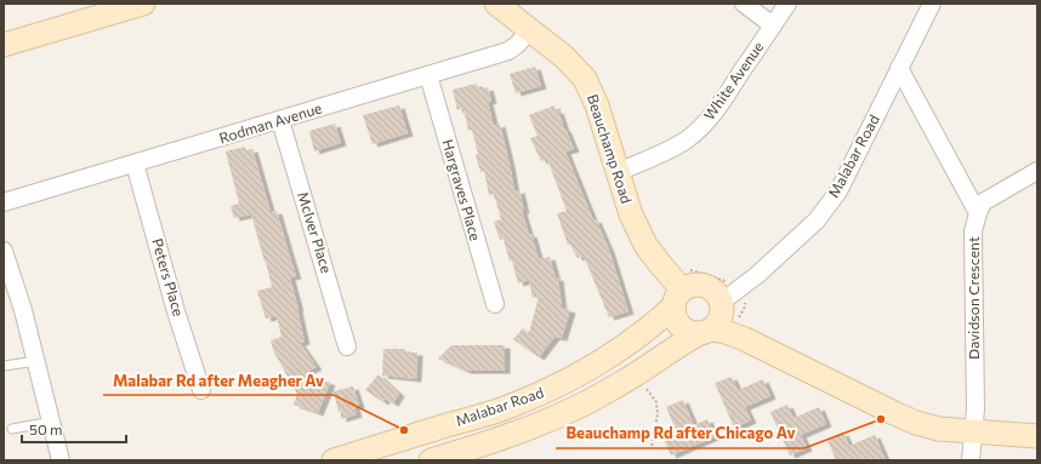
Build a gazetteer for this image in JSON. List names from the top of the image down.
{
  "streets": {
    "main road": ["Beauchamp Road", "Malabar Road"],
    "street": [
      "White Avenue",
      "Rodman Avenue",
      "Hargraves Place",
      "McIver Place",
      "Peters Place",
      "Davidson Crescent"
    ]
  },
  "crossings": [
    ["White Avenue", "Beauchamp Road"],
    ["Rodman Avenue", "Beauchamp Road"],
    ["Rodman Avenue", "Hargraves Place"],
    ["Rodman Avenue", "McIver Place"],
    ["Rodman Avenue", "Peters Place"],
    ["Beauchamp Road", "Malabar Road"]
  ],
  "places": ["Beauchamp Rd after Chicago Av", "Malabar Rd after Meagher Av"],
  "scale_bar": "50 m"
}
